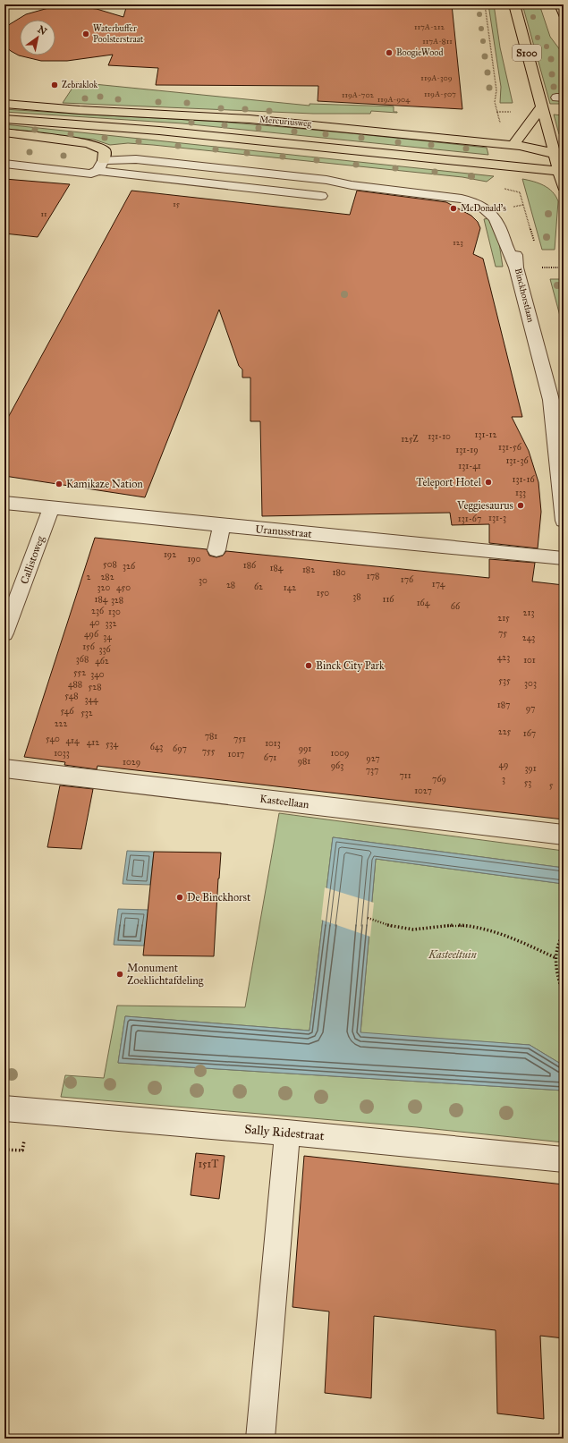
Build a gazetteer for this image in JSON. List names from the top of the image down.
{
  "streets": {
    "main road": ["S100", "Mercuriusweg"],
    "street": [
      "Binckhorstlaan",
      "Uranusstraat",
      "Callistoweg",
      "Kasteellaan",
      "Sally Ridestraat"
    ]
  },
  "crossings": [
    ["S100", "Mercuriusweg"],
    ["Uranusstraat", "Callistoweg"]
  ],
  "parks": ["Kasteeltuin"],
  "places": [
    "Waterbuffer Poolsterstraat",
    "BoogieWood",
    "Zebraklok",
    "McDonald's",
    "Teleport Hotel",
    "Kamikaze Nation",
    "Veggiesaurus",
    "Binck City Park",
    "De Binckhorst",
    "Monument Zoeklichtafdeling"
  ],
  "house_numbers": [
    "117A-212",
    "117A-811",
    "119A-309",
    "119A-507",
    "119A-702",
    "119A-904",
    "15",
    "11",
    "123",
    "131-12",
    "131-10",
    "125Z",
    "131-56",
    "131-19",
    "131-36",
    "131-41",
    "131-16",
    "133",
    "131-3",
    "131-67",
    "192",
    "190",
    "508",
    "186",
    "326",
    "184",
    "182",
    "180",
    "178",
    "2",
    "282",
    "176",
    "30",
    "174",
    "28",
    "62",
    "320",
    "450",
    "142",
    "150",
    "38",
    "184",
    "116",
    "328",
    "164",
    "66",
    "236",
    "130",
    "213",
    "215",
    "40",
    "332",
    "75",
    "496",
    "34",
    "243",
    "156",
    "336",
    "423",
    "368",
    "101",
    "462",
    "552",
    "340",
    "535",
    "303",
    "488",
    "528",
    "548",
    "344",
    "187",
    "97",
    "546",
    "532",
    "222",
    "225",
    "167",
    "781",
    "540",
    "751",
    "414",
    "412",
    "1013",
    "534",
    "643",
    "697",
    "991",
    "755",
    "1033",
    "1009",
    "1017",
    "671",
    "927",
    "981",
    "1029",
    "49",
    "963",
    "391",
    "737",
    "711",
    "769",
    "3",
    "53",
    "5",
    "1027",
    "151T"
  ],
  "north": "top right"
}
